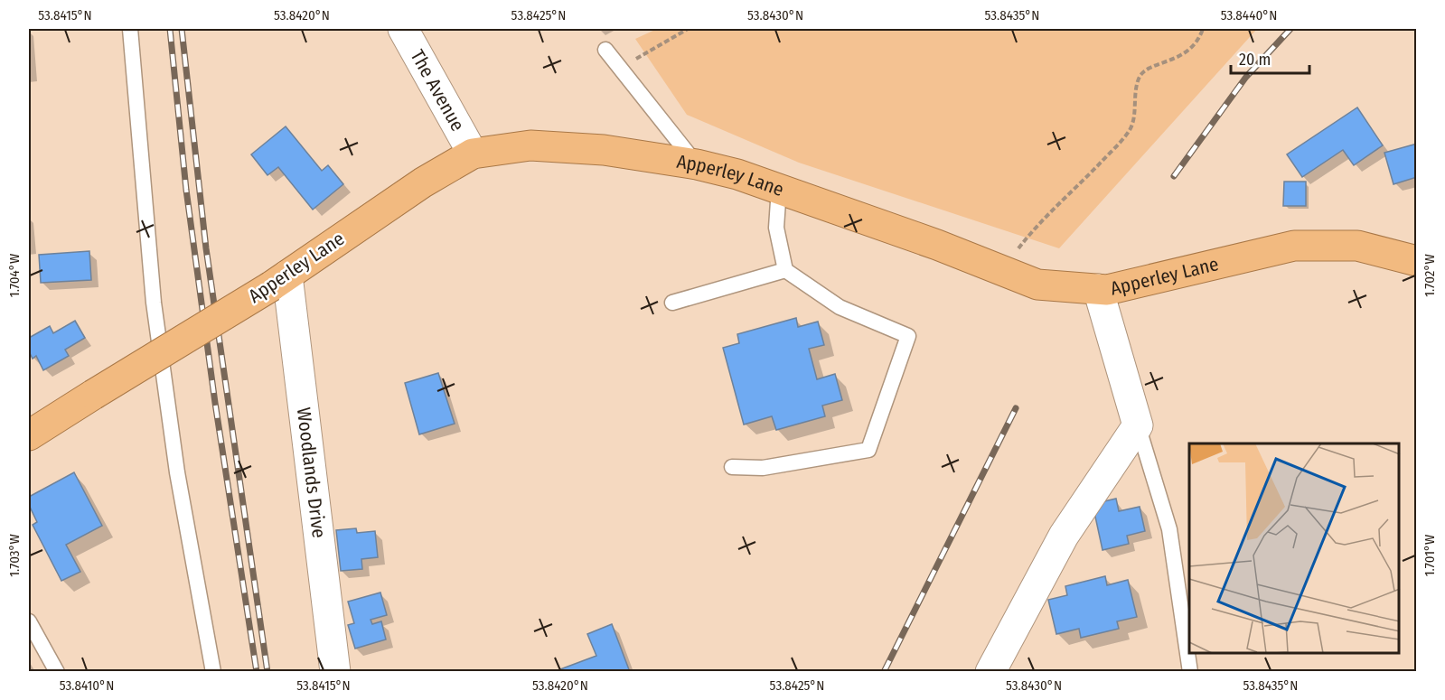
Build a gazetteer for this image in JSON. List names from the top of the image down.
{
  "streets": {
    "highway": ["Apperley Lane"],
    "street": ["The Avenue", "Woodlands Drive"]
  },
  "crossings": [
    ["The Avenue", "Apperley Lane"],
    ["Apperley Lane", "Woodlands Drive"]
  ],
  "scale_bar": "20 m",
  "coordinates": [
    "53.8415°N",
    "53.8420°N",
    "53.8425°N",
    "53.8430°N",
    "53.8435°N",
    "53.8440°N",
    "1.704°W",
    "1.702°W",
    "1.703°W",
    "1.701°W",
    "53.8410°N"
  ]
}
